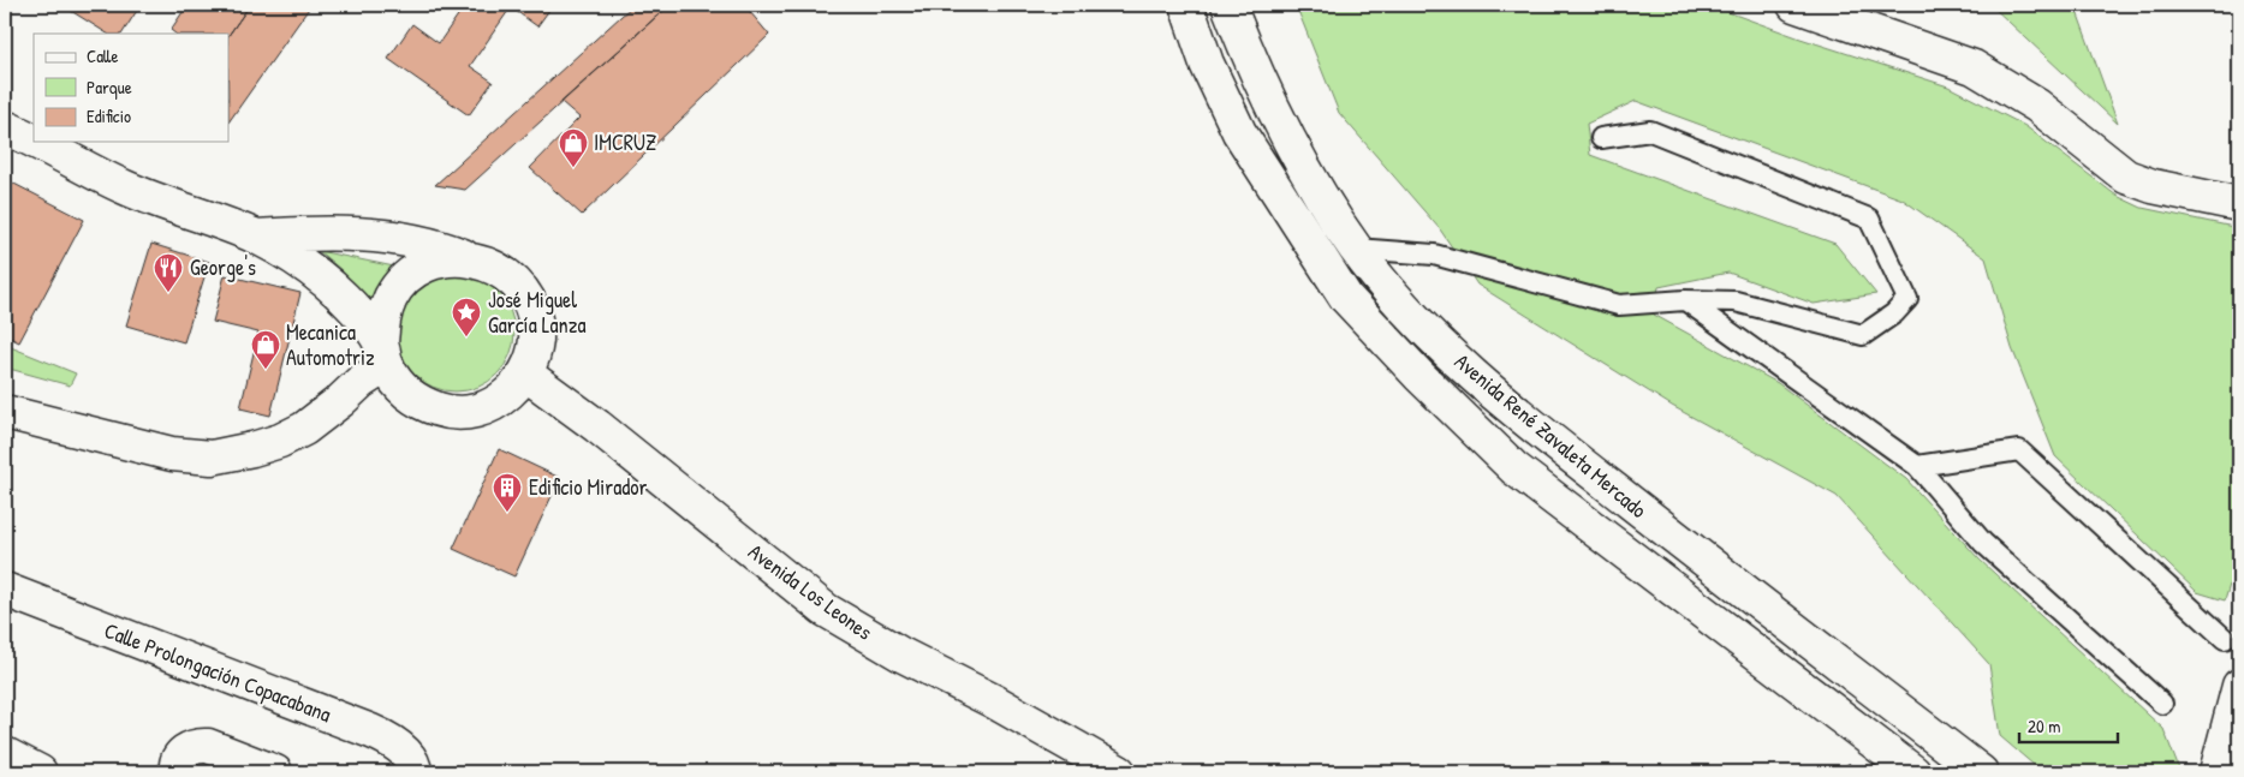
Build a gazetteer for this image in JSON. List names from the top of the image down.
{
  "streets": {
    "main road": ["Avenida René Zavaleta Mercado", "Avenida Los Leones", "Calle Prolongación Copacabana"]
  },
  "places": {
    "shop": ["IMCRUZ", "Mecanica Automotriz"],
    "restaurant": ["George's"],
    "place": ["José Miguel García Lanza"],
    "building": ["Edificio Mirador"]
  },
  "legend": ["Calle", "Parque", "Edificio"],
  "scale_bar": "20 m"
}
